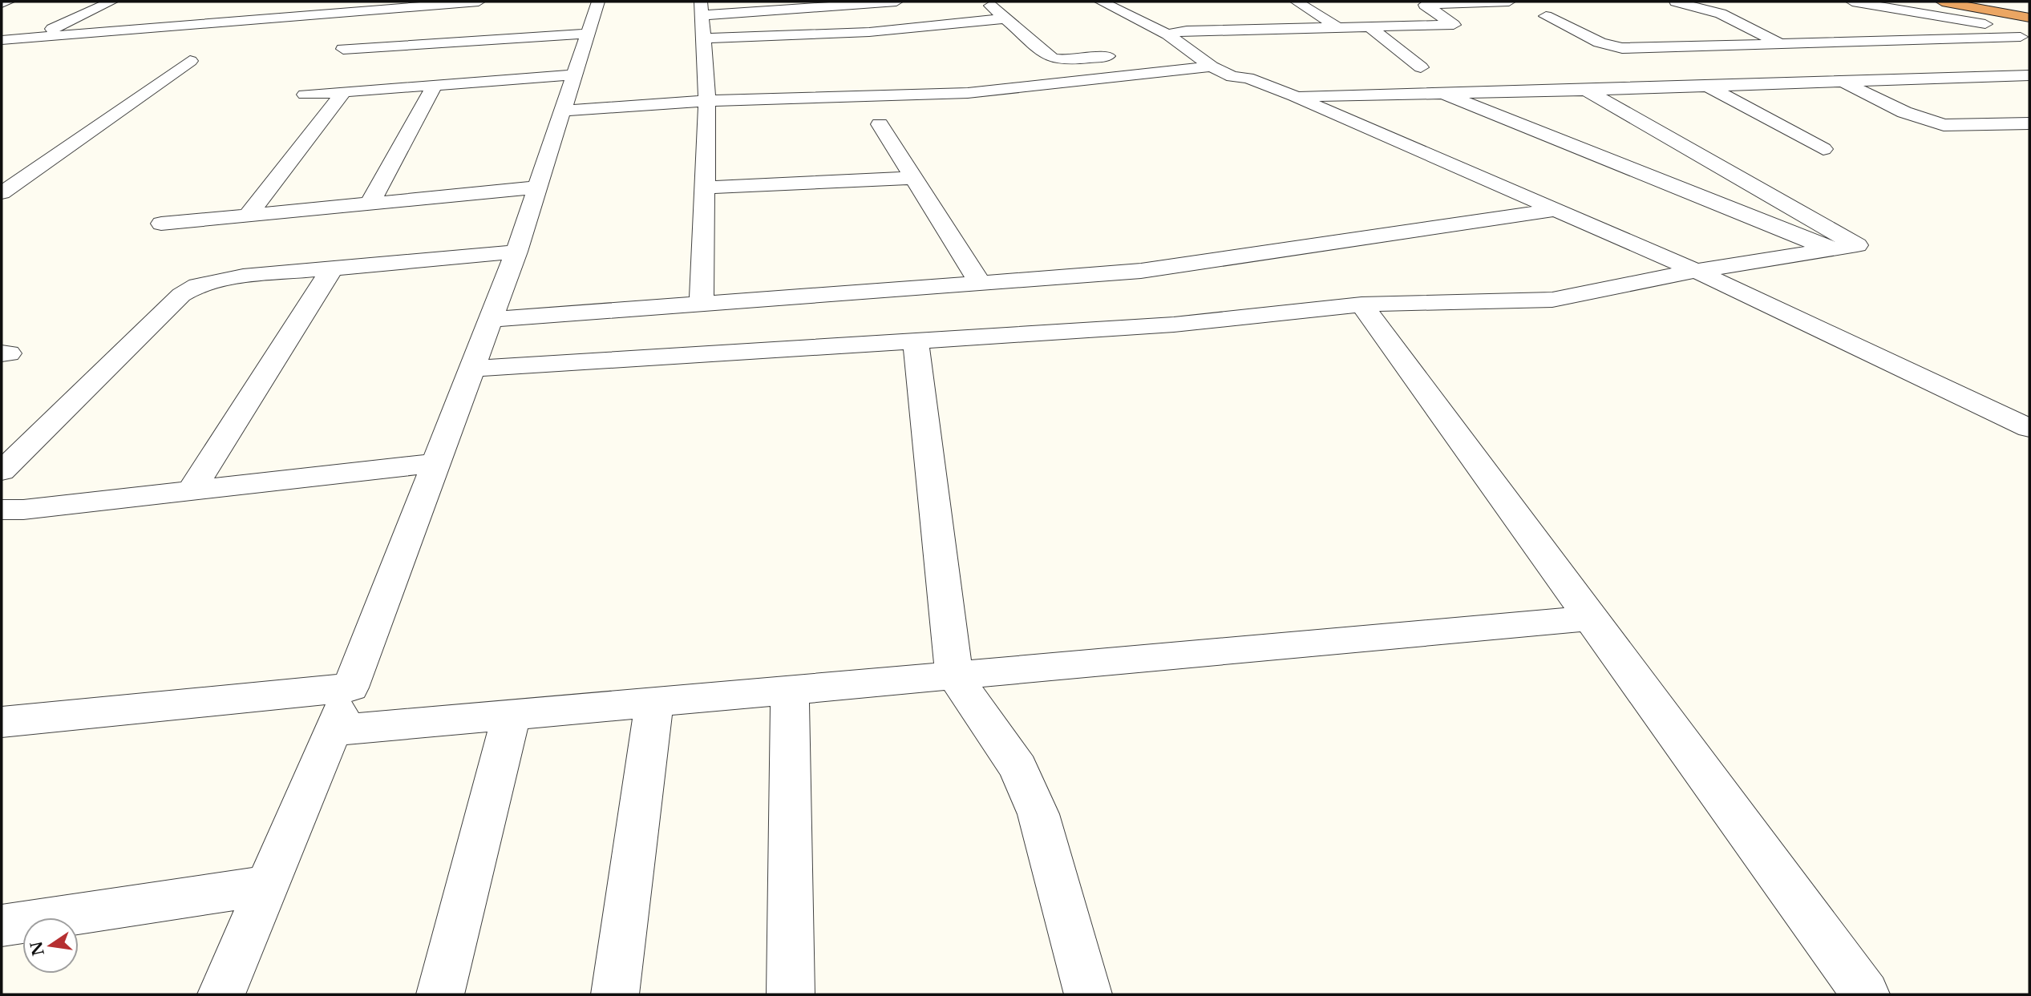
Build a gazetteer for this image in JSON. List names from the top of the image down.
{
  "north": "left"
}
